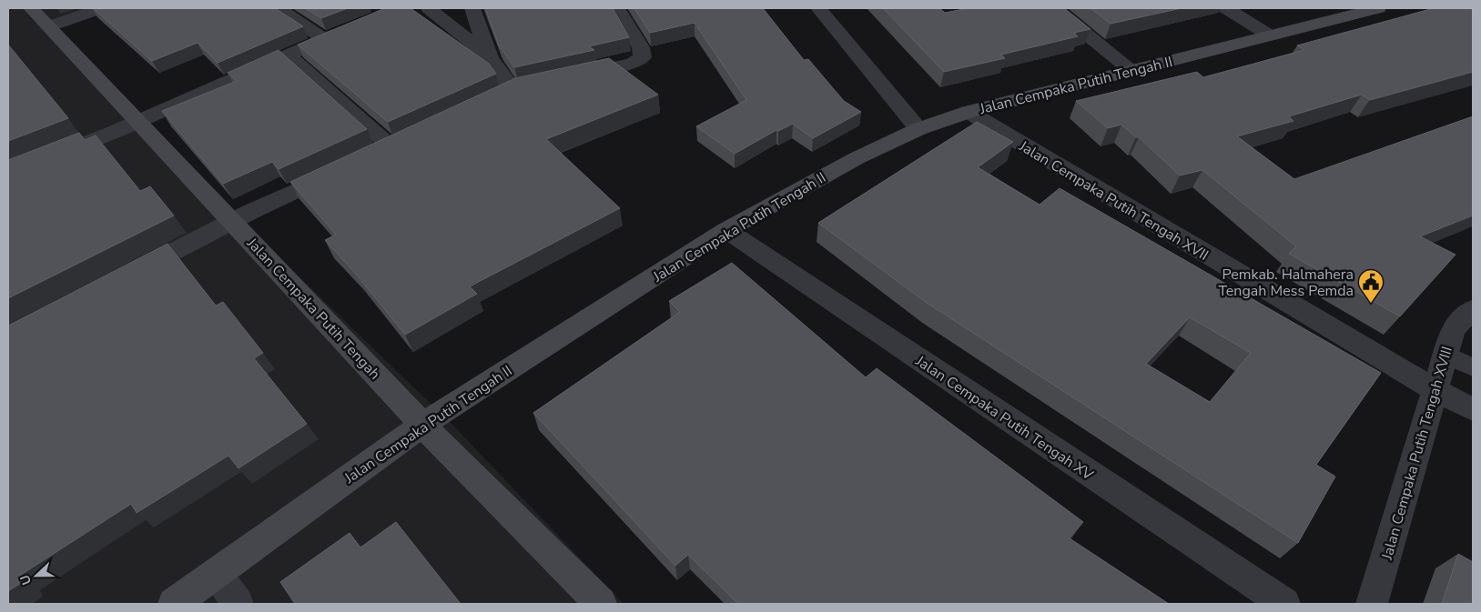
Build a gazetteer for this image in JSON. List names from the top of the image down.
{
  "streets": {
    "street": [
      "Jalan Cempaka Putih Tengah II",
      "Jalan Cempaka Putih Tengah XVII",
      "Jalan Cempaka Putih Tengah",
      "Jalan Cempaka Putih Tengah XV",
      "Jalan Cempaka Putih Tengah XVIII"
    ]
  },
  "crossings": [
    ["Jalan Cempaka Putih Tengah II", "Jalan Cempaka Putih Tengah XVII"],
    ["Jalan Cempaka Putih Tengah II", "Jalan Cempaka Putih Tengah"],
    ["Jalan Cempaka Putih Tengah II", "Jalan Cempaka Putih Tengah XV"],
    ["Jalan Cempaka Putih Tengah XVII", "Jalan Cempaka Putih Tengah XVIII"]
  ],
  "places": {
    "public building": ["Pemkab. Halmahera Tengah Mess Pemda"]
  },
  "north": "left"
}
